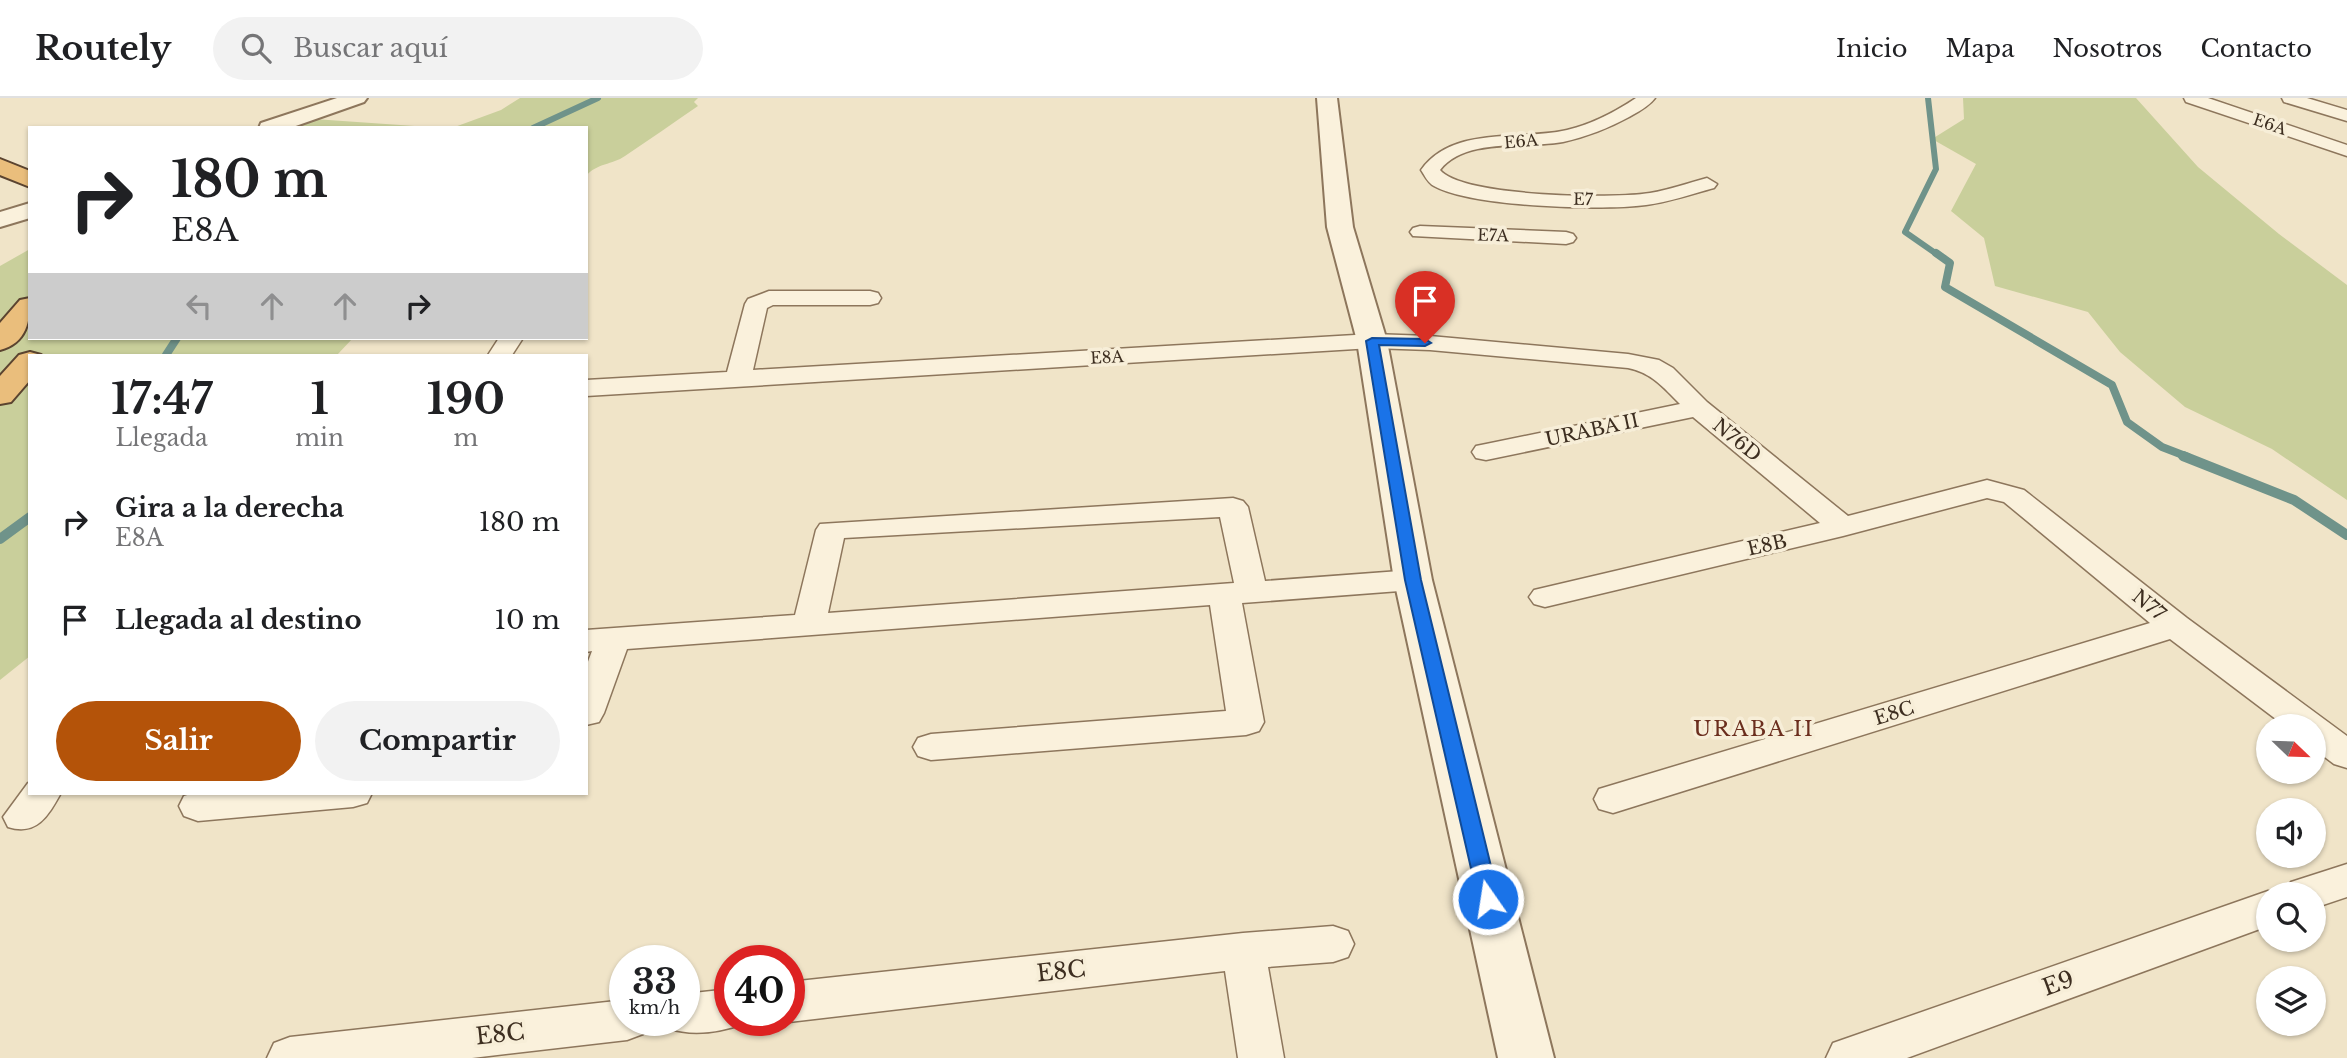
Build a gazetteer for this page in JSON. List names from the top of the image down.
{
  "streets": {
    "street": [
      "E6A",
      "E7",
      "E7A",
      "E8A",
      "URABA II",
      "N76D",
      "E8B",
      "N77",
      "E8C",
      "E9"
    ]
  },
  "crossings": [
    ["E6A", "E7"],
    ["E7", "E7A"],
    ["E8A", "N76D"],
    ["URABA II", "N76D"],
    ["N76D", "E8B"],
    ["E8B", "N77"],
    ["N77", "E8C"]
  ],
  "districts": ["URABA II"],
  "north": "bottom right",
  "page": {
    "header": "Routely",
    "search": "Buscar aquí",
    "nav": [
      "Inicio",
      "Mapa",
      "Nosotros",
      "Contacto"
    ],
    "turn": ["180 m", "E8A"],
    "eta": [
      "17:47",
      "Llegada",
      "1",
      "min",
      "190",
      "m"
    ],
    "list": [
      {
        "name": "Gira a la derecha",
        "note": "E8A",
        "value": "180 m"
      },
      {
        "name": "Llegada al destino",
        "value": "10 m"
      }
    ],
    "buttons": ["Salir", "Compartir"],
    "speed": "33 km/h",
    "limit": "40"
  }
}
